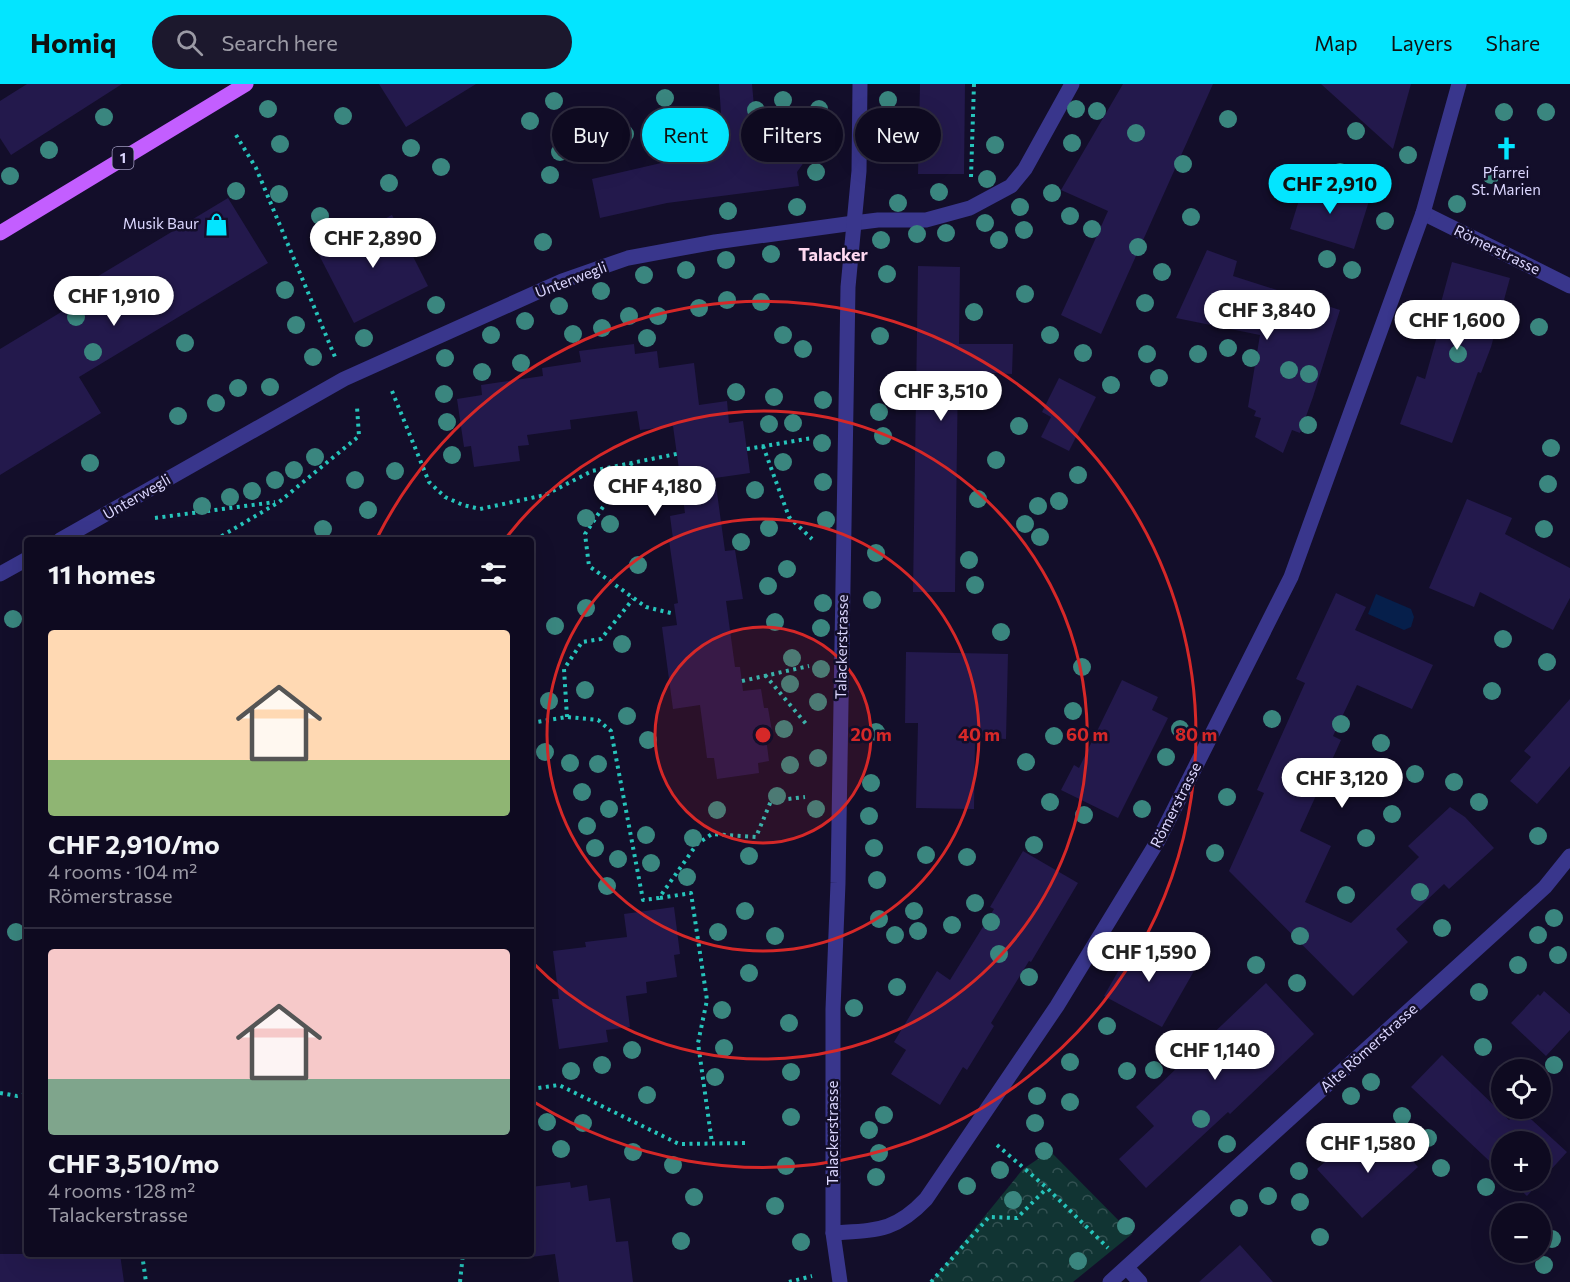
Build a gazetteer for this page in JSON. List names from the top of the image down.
{
  "streets": {
    "main road": ["1"],
    "street": [
      "Römerstrasse",
      "Unterwegli",
      "Talackerstrasse",
      "Alte Römerstrasse"
    ]
  },
  "crossings": [
    ["Römerstrasse", "Talackerstrasse"],
    ["Unterwegli", "Talackerstrasse"]
  ],
  "districts": ["Talacker"],
  "places": {
    "church": ["Pfarrei St. Marien"],
    "shop": ["Musik Baur"]
  },
  "page": {
    "header": "Homiq",
    "search": "Search here",
    "nav": ["Map", "Layers", "Share"],
    "chip": [
      "Buy",
      "Rent",
      "Filters",
      "New"
    ],
    "price": [
      "CHF 2,910",
      "CHF 2,890",
      "CHF 1,910",
      "CHF 3,840",
      "CHF 1,600",
      "CHF 3,510",
      "CHF 4,180",
      "CHF 3,120",
      "CHF 1,590",
      "CHF 1,140",
      "CHF 1,580"
    ],
    "heading": "11 homes",
    "list": [
      {
        "name": "CHF 2,910/mo",
        "note": "4 rooms · 104 m² · Römerstrasse"
      },
      {
        "name": "CHF 3,510/mo",
        "note": "4 rooms · 128 m² · Talackerstrasse"
      }
    ],
    "map_buttons": ["+", "−"]
  },
  "rings": [
    "20 m",
    "40 m",
    "60 m",
    "80 m"
  ]
}
